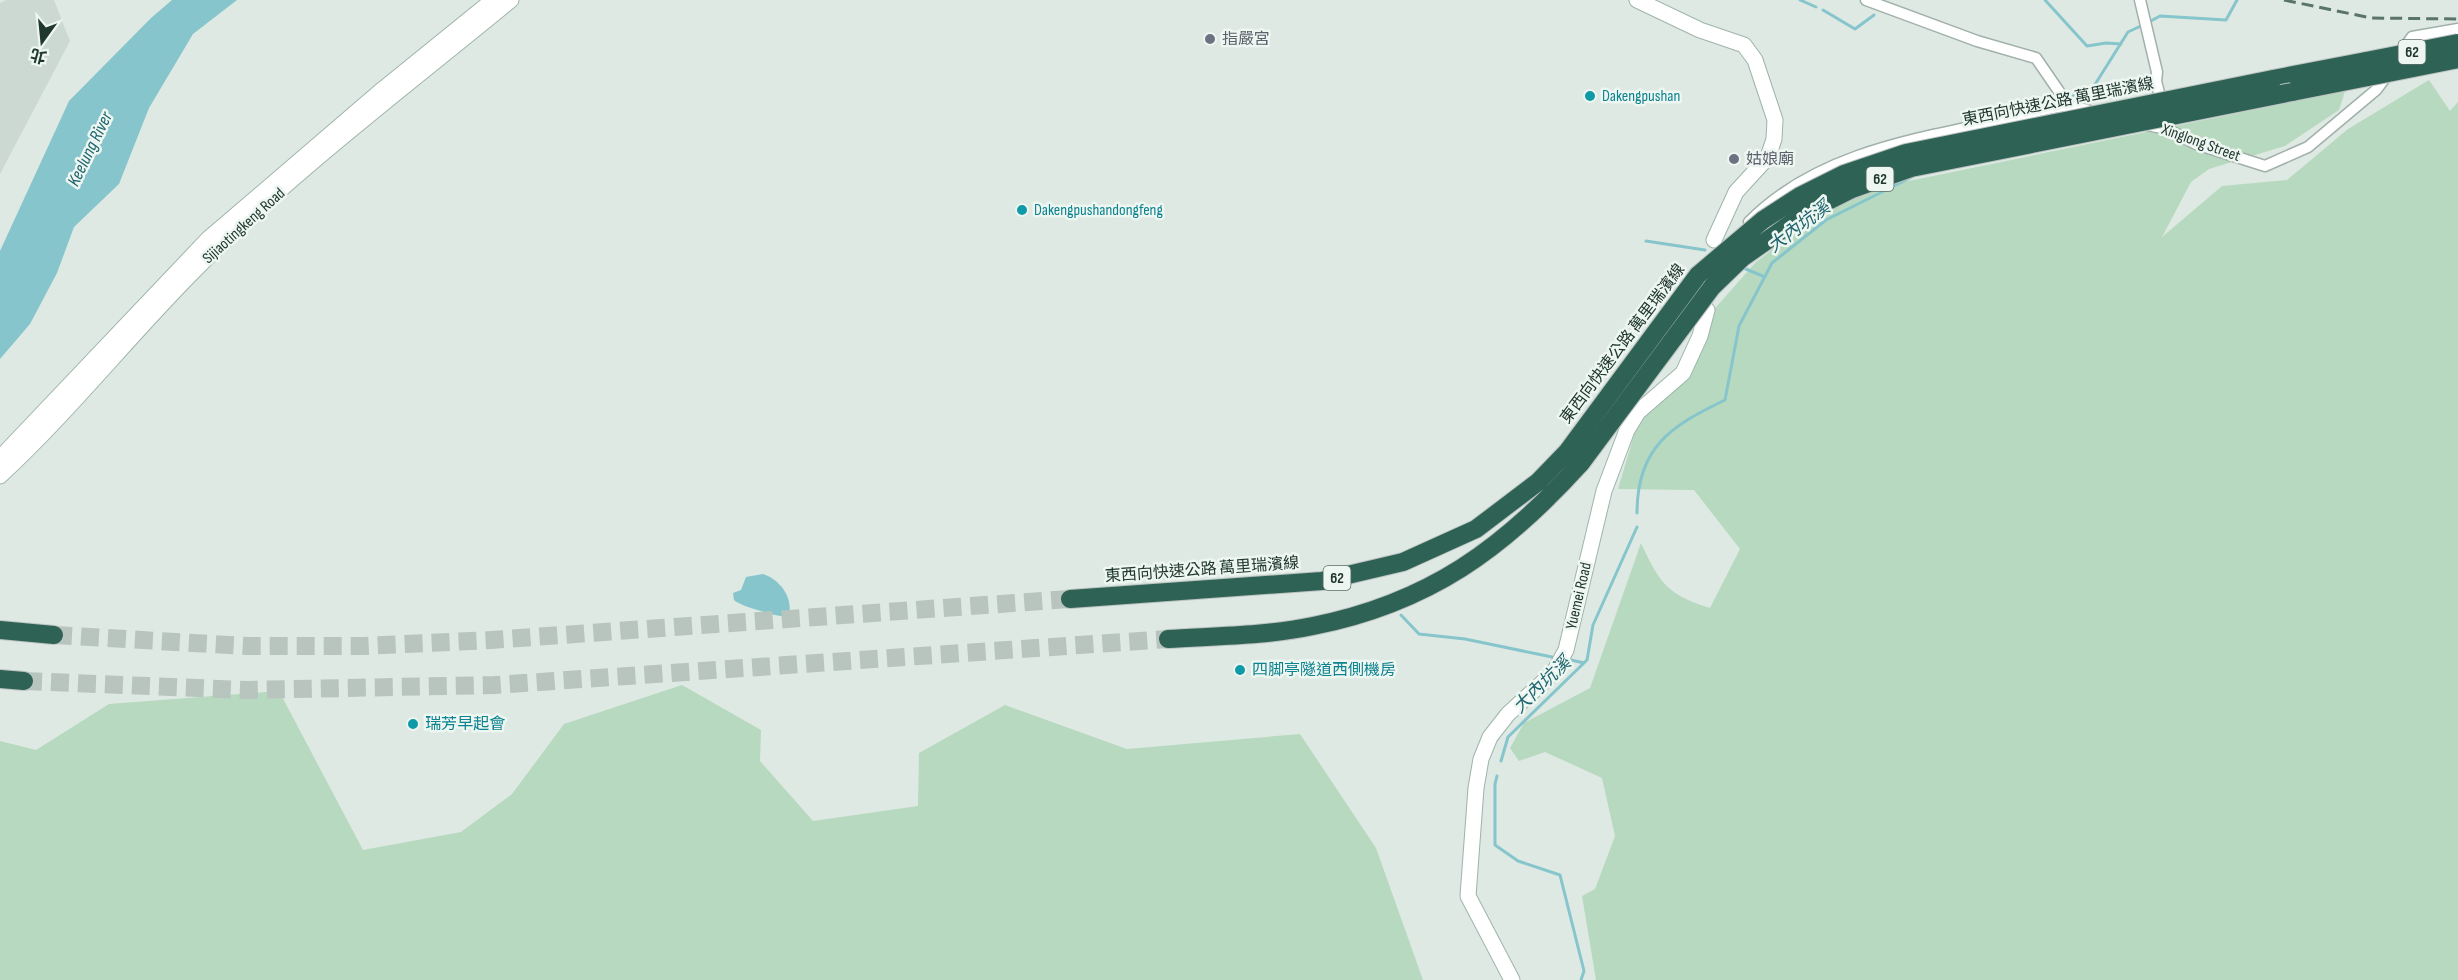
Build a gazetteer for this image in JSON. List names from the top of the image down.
{
  "streets": {
    "highway": ["62", "東西向快速公路 萬里瑞濱線"],
    "street": ["Xinglong Street", "Sijiaotingkeng Road", "Yuemei Road"]
  },
  "water": ["Keelung River", "大內坑溪"],
  "places": [
    "指嚴宮",
    "Dakengpushan",
    "姑娘廟",
    "Dakengpushandongfeng",
    "四脚亭隧道西側機房",
    "瑞芳早起會"
  ],
  "north": "bottom"
}
